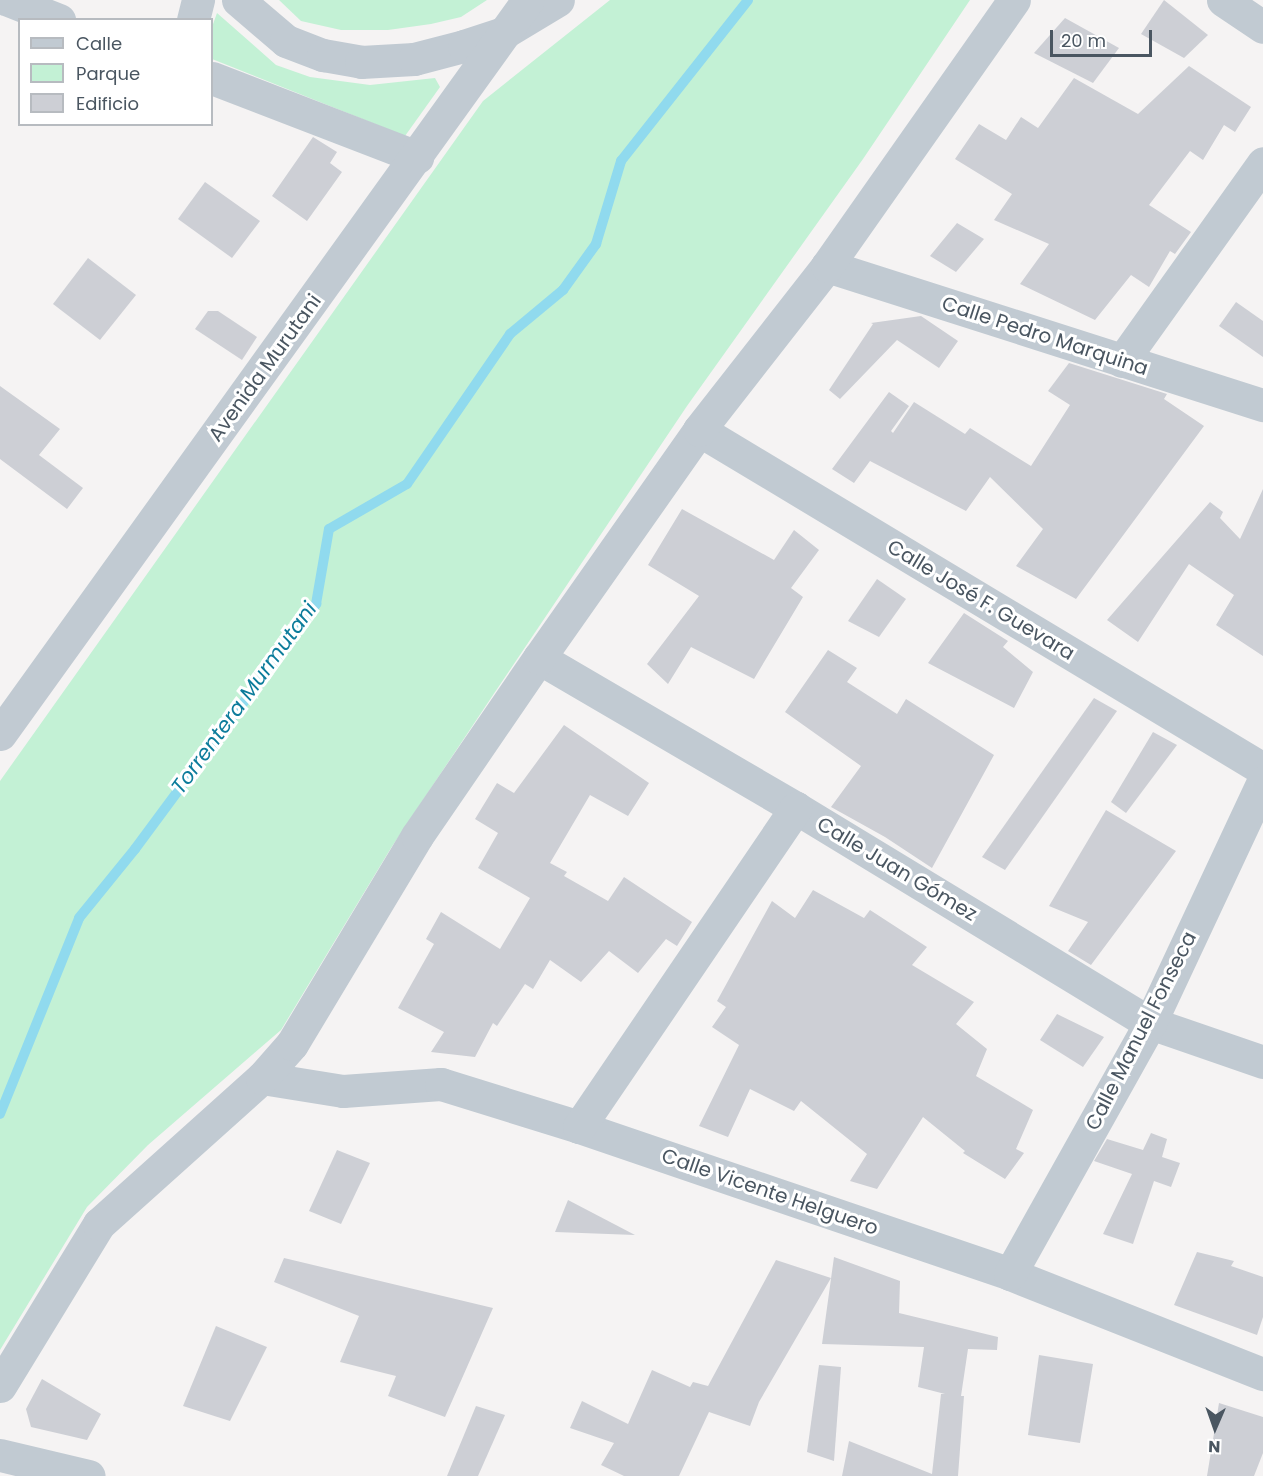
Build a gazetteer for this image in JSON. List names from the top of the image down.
{
  "streets": {
    "street": [
      "Calle Pedro Marquina",
      "Avenida Murutani",
      "Calle José F. Guevara",
      "Calle Juan Gómez",
      "Calle Manuel Fonseca",
      "Calle Vicente Helguero"
    ]
  },
  "crossings": [
    ["Calle Juan Gómez", "Calle Manuel Fonseca"],
    ["Calle Manuel Fonseca", "Calle Vicente Helguero"]
  ],
  "water": ["Torrentera Murmutani"],
  "legend": ["Calle", "Parque", "Edificio"],
  "scale_bar": "20 m",
  "north": "bottom"
}
